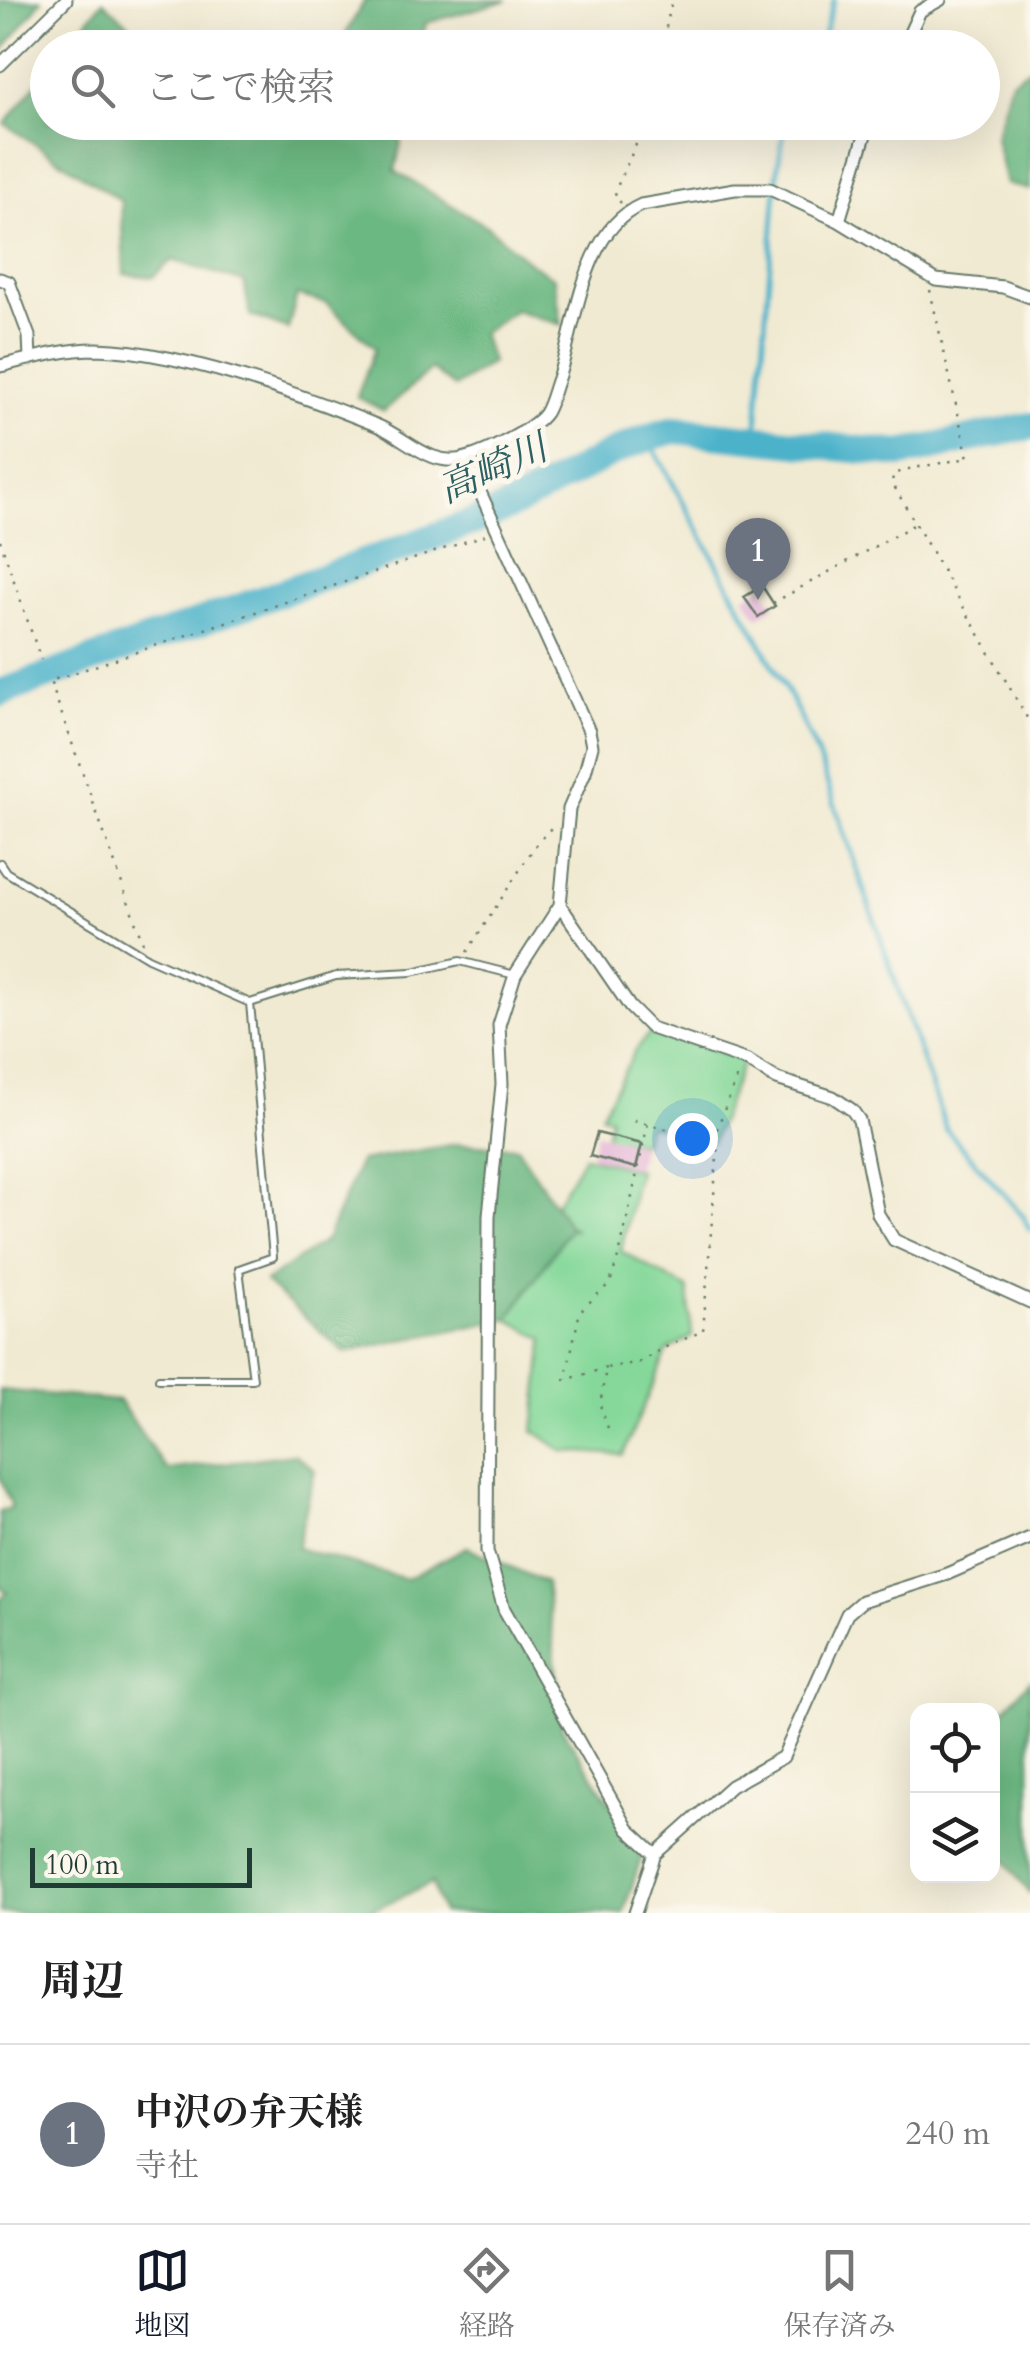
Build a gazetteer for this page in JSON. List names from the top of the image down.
{
  "water": ["高崎川"],
  "scale_bar": "100 m",
  "page": {
    "search": "ここで検索",
    "pins": "1",
    "scale": "100 m",
    "heading": "周辺",
    "list": [
      {
        "mark": "1",
        "name": "中沢の弁天様",
        "note": "寺社",
        "value": "240 m"
      }
    ],
    "nav": ["地図", "経路", "保存済み"]
  }
}
